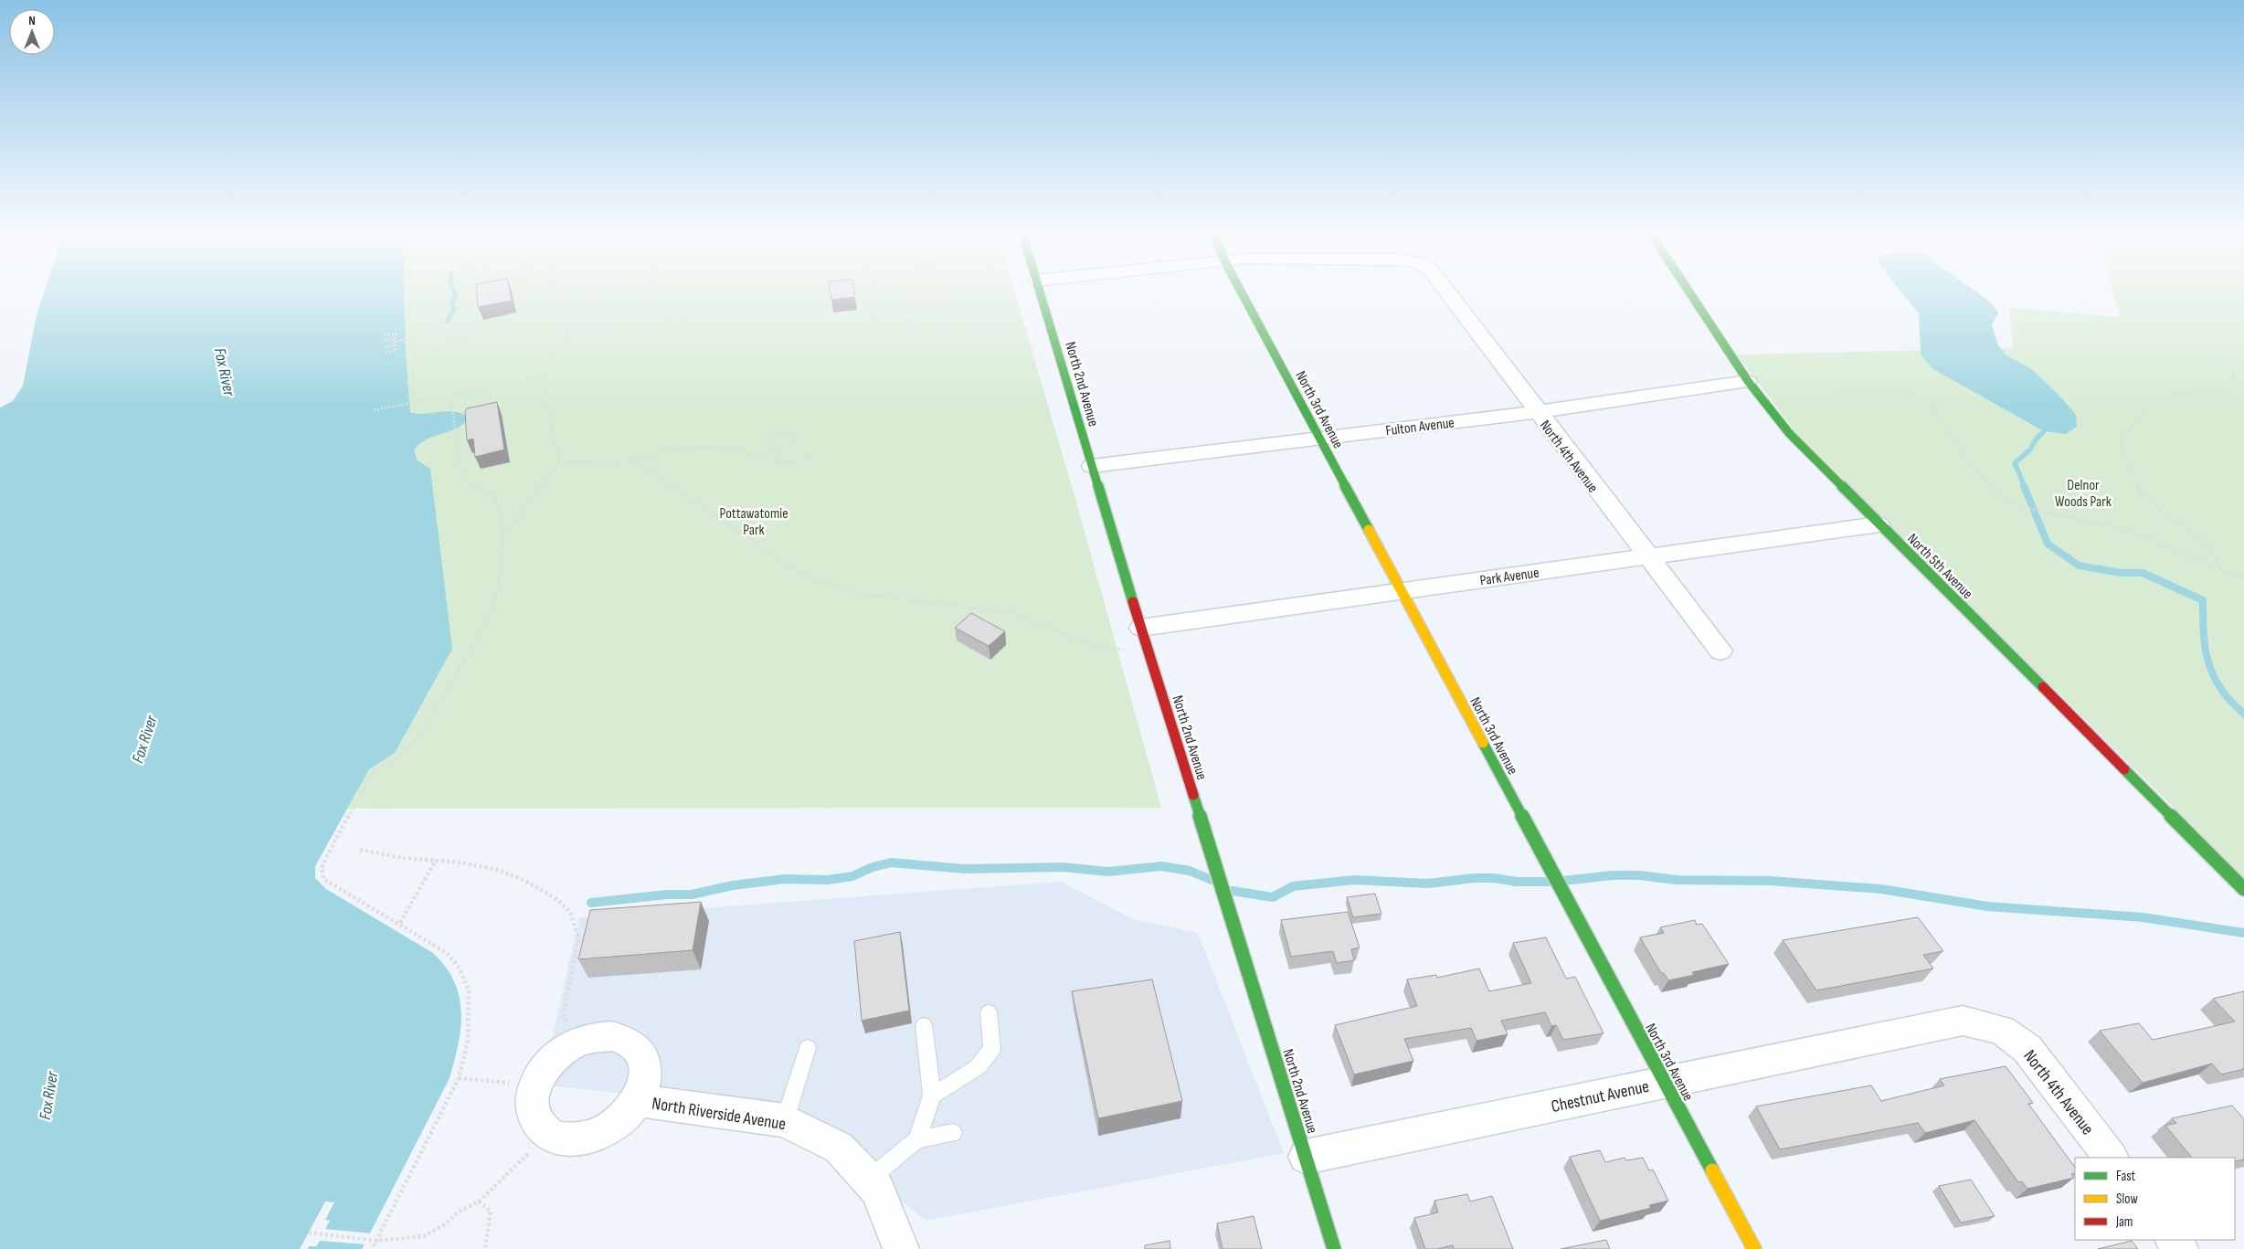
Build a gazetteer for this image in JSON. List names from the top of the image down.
{
  "streets": {
    "street": [
      "North 2nd Avenue",
      "North 3rd Avenue",
      "Fulton Avenue",
      "North 4th Avenue",
      "North 5th Avenue",
      "Park Avenue",
      "Chestnut Avenue",
      "North Riverside Avenue"
    ]
  },
  "crossings": [
    ["North 2nd Avenue", "Fulton Avenue"],
    ["North 2nd Avenue", "Park Avenue"],
    ["North 2nd Avenue", "Chestnut Avenue"],
    ["North 3rd Avenue", "Fulton Avenue"],
    ["North 3rd Avenue", "Park Avenue"],
    ["North 3rd Avenue", "Chestnut Avenue"],
    ["Fulton Avenue", "North 4th Avenue"],
    ["Fulton Avenue", "North 5th Avenue"],
    ["North 4th Avenue", "Park Avenue"],
    ["North 4th Avenue", "Chestnut Avenue"],
    ["North 5th Avenue", "Park Avenue"]
  ],
  "water": ["Fox River"],
  "parks": ["Delnor Woods Park", "Pottawatomie Park"],
  "legend": ["Fast", "Slow", "Jam"],
  "north": "top"
}
